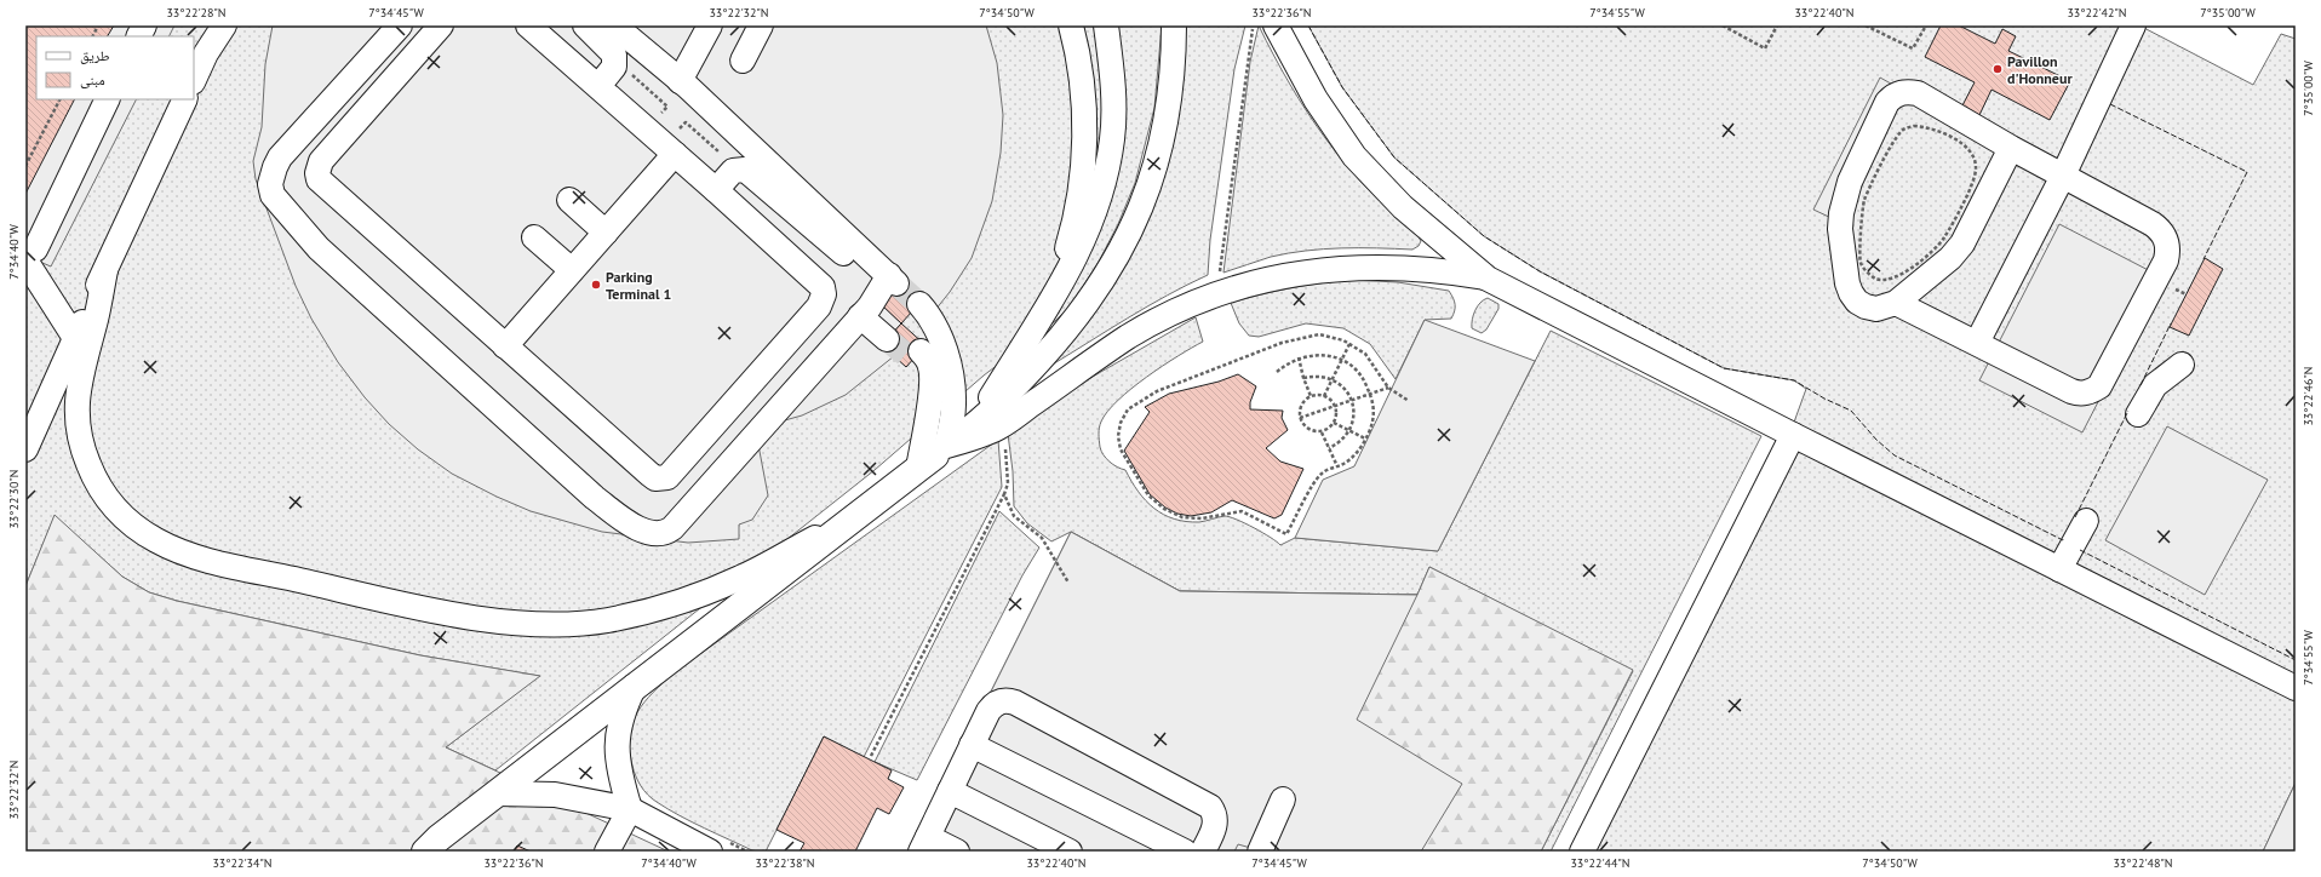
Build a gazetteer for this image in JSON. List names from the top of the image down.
{
  "places": ["Pavillon d'Honneur", "Parking Terminal 1"],
  "legend": ["طريق", "مبنى"],
  "coordinates": [
    "33°22'28\"N",
    "7°34'45\"W",
    "33°22'32\"N",
    "7°34'50\"W",
    "33°22'36\"N",
    "7°34'55\"W",
    "33°22'40\"N",
    "33°22'42\"N",
    "7°35'00\"W",
    "7°34'40\"W",
    "33°22'46\"N",
    "33°22'30\"N",
    "33°22'34\"N",
    "33°22'38\"N",
    "33°22'44\"N",
    "33°22'48\"N"
  ]
}
